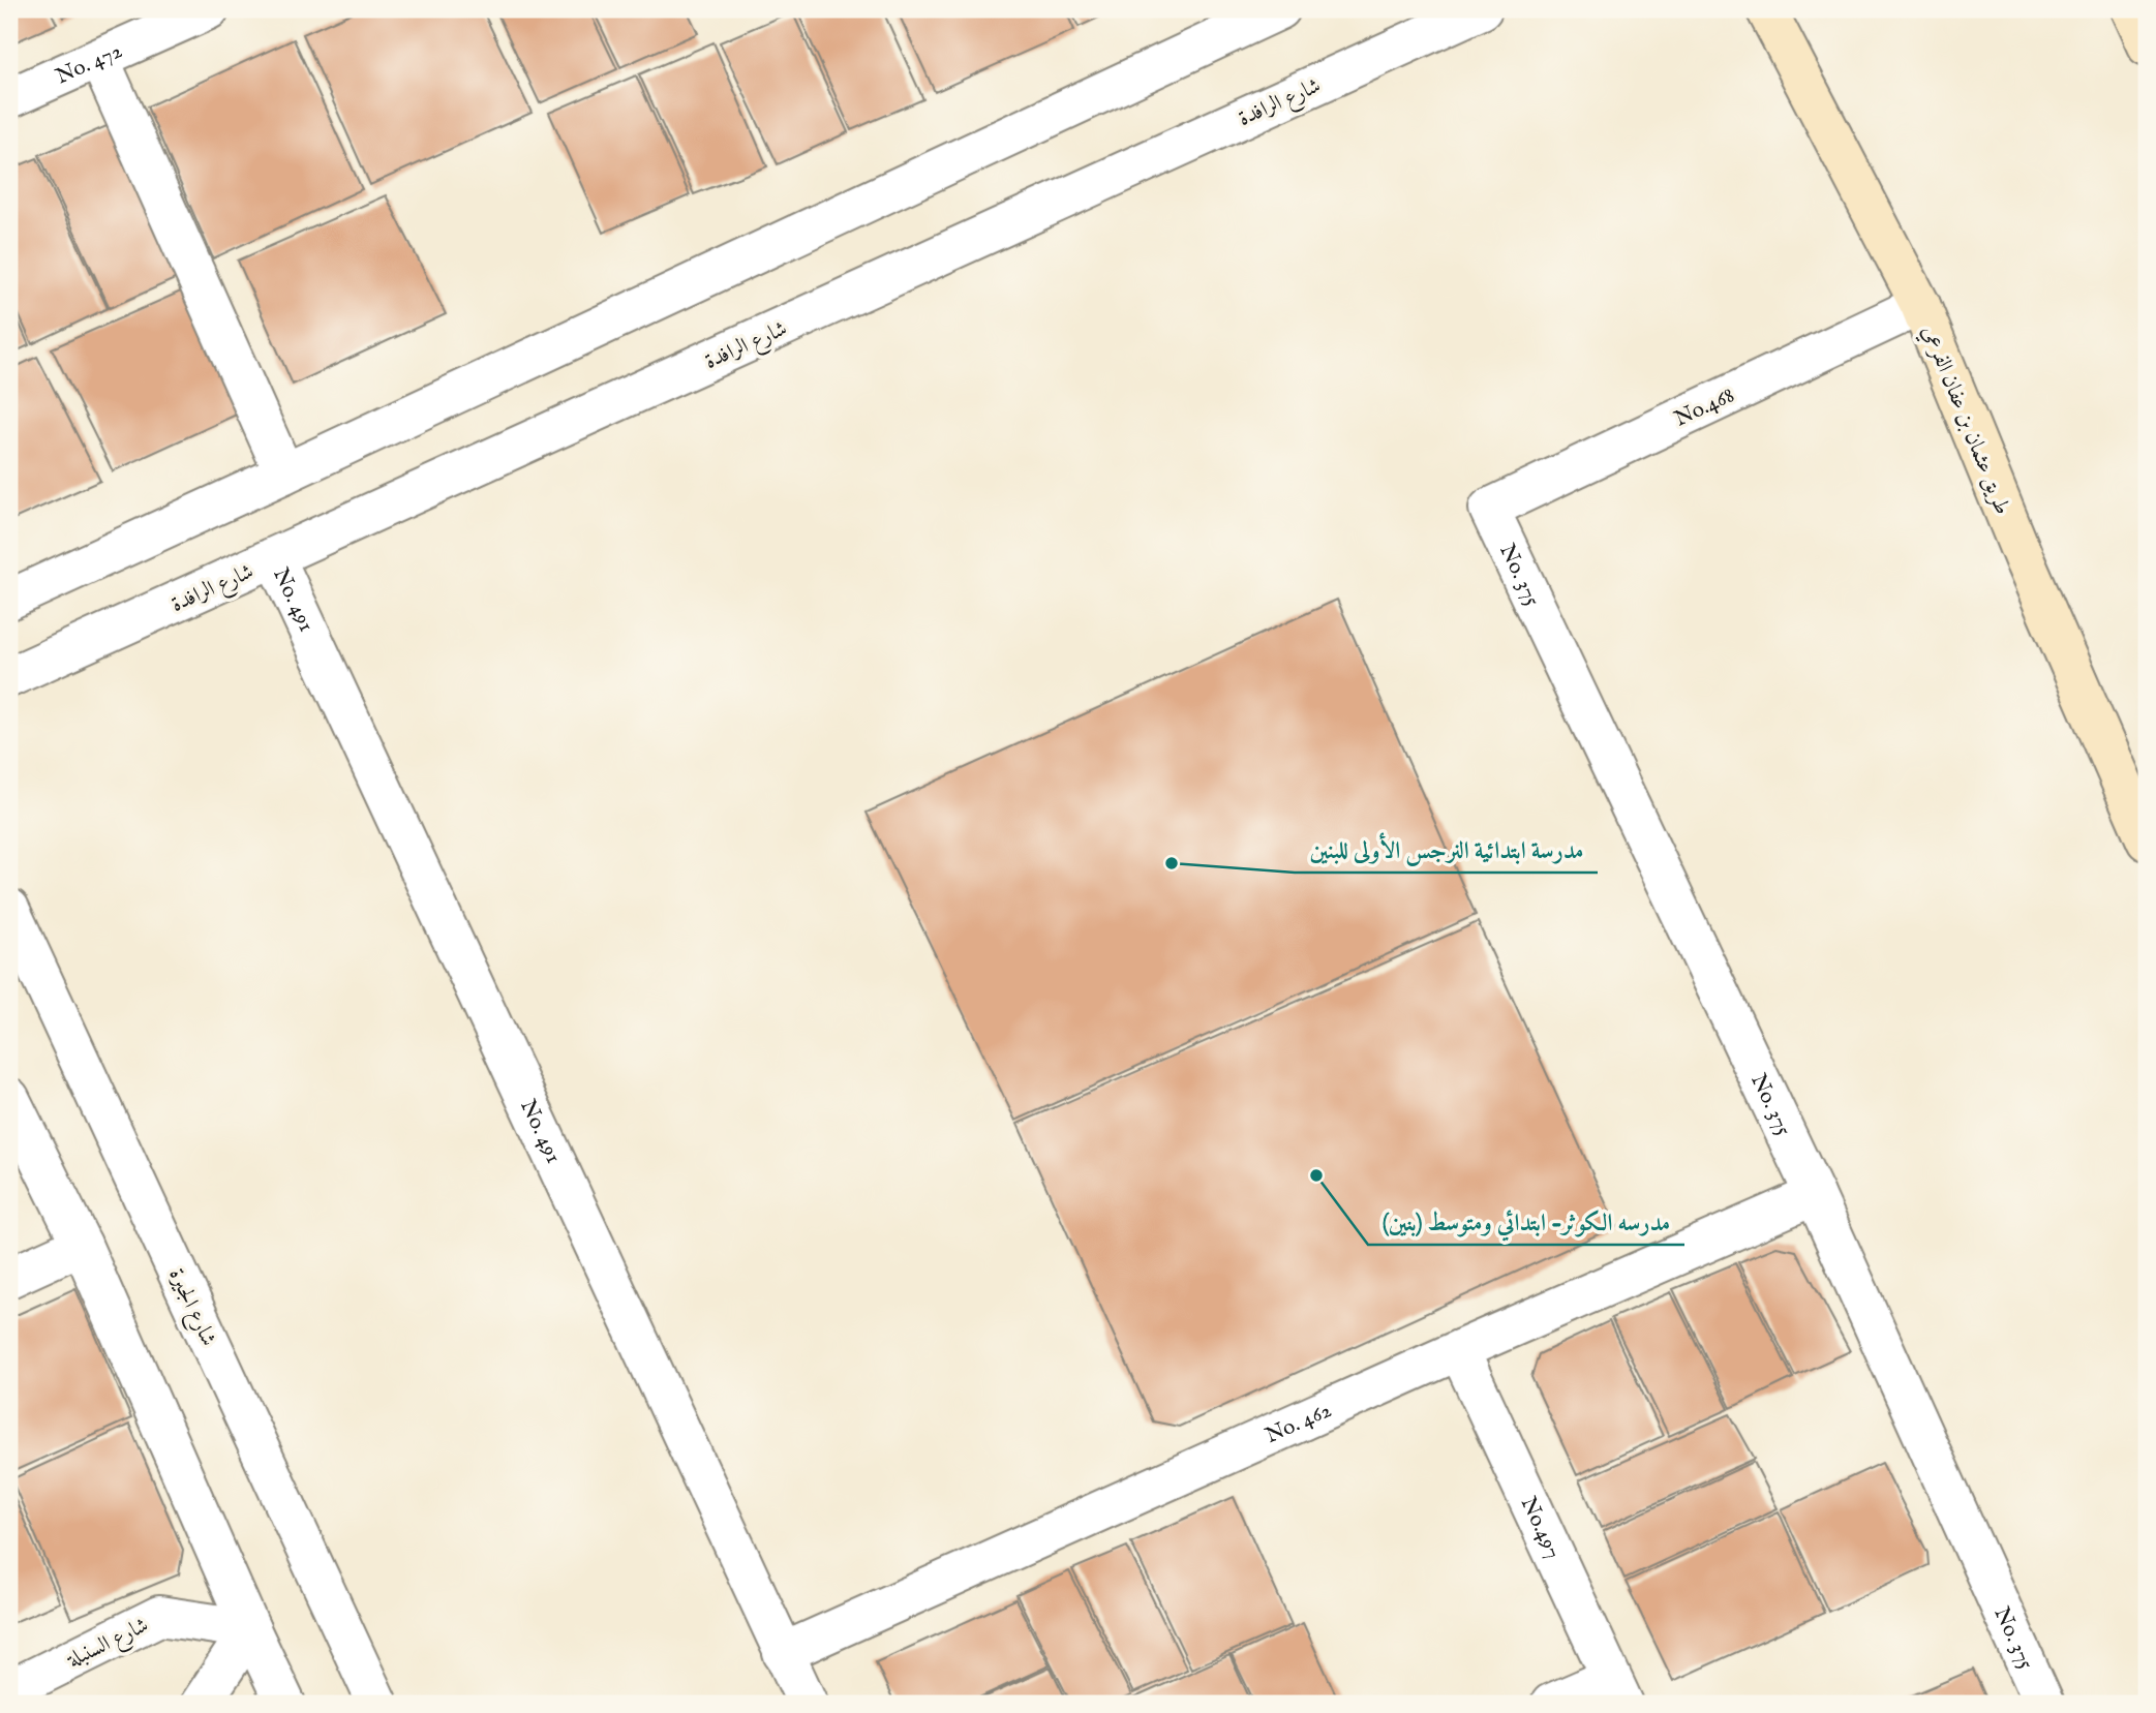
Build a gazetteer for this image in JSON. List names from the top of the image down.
{
  "streets": {
    "main road": ["طريق عثمان بن عفان الفرعي"],
    "street": [
      "No. 472",
      "شارع الرافدة",
      "No.468",
      "No. 375",
      "No. 491",
      "شارع الجيرة",
      "No. 462",
      "No.497",
      "شارع السنبلة"
    ]
  },
  "crossings": [
    ["شارع الرافدة", "No. 491"],
    ["No.468", "طريق عثمان بن عفان الفرعي"],
    ["No.468", "No. 375"],
    ["No. 375", "No. 462"],
    ["No. 491", "No. 462"],
    ["No. 462", "No.497"]
  ],
  "places": ["مدرسة ابتدائية النرجس الأولى للبنين", "مدرسه الكوثر- ابتدائي ومتوسط (بنين)"]
}
